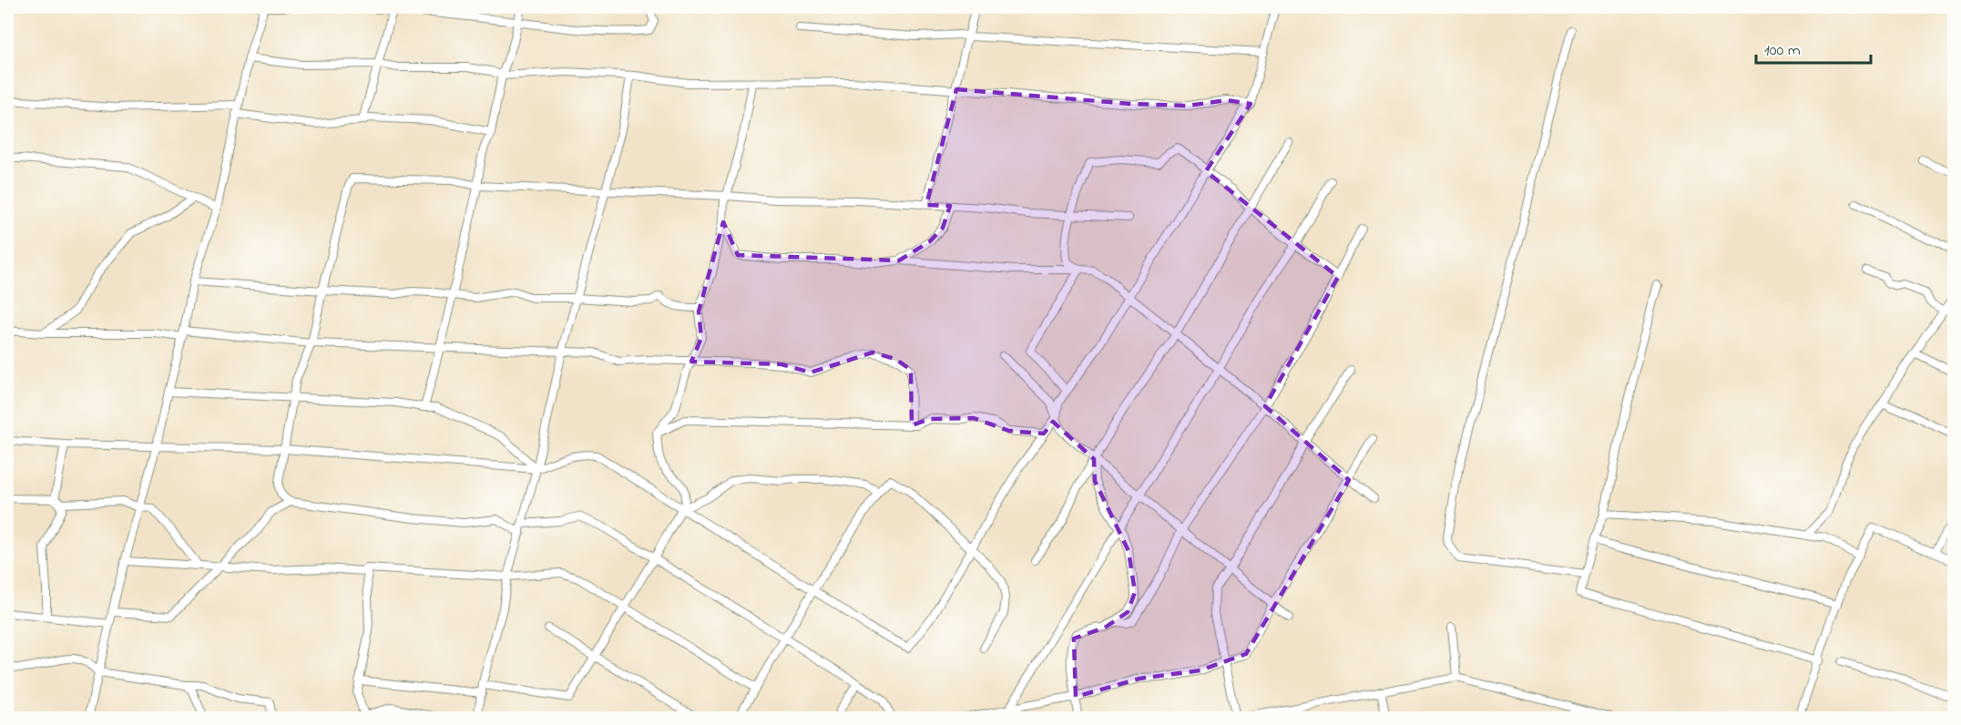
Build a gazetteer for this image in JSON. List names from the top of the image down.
{
  "scale_bar": "100 m"
}
